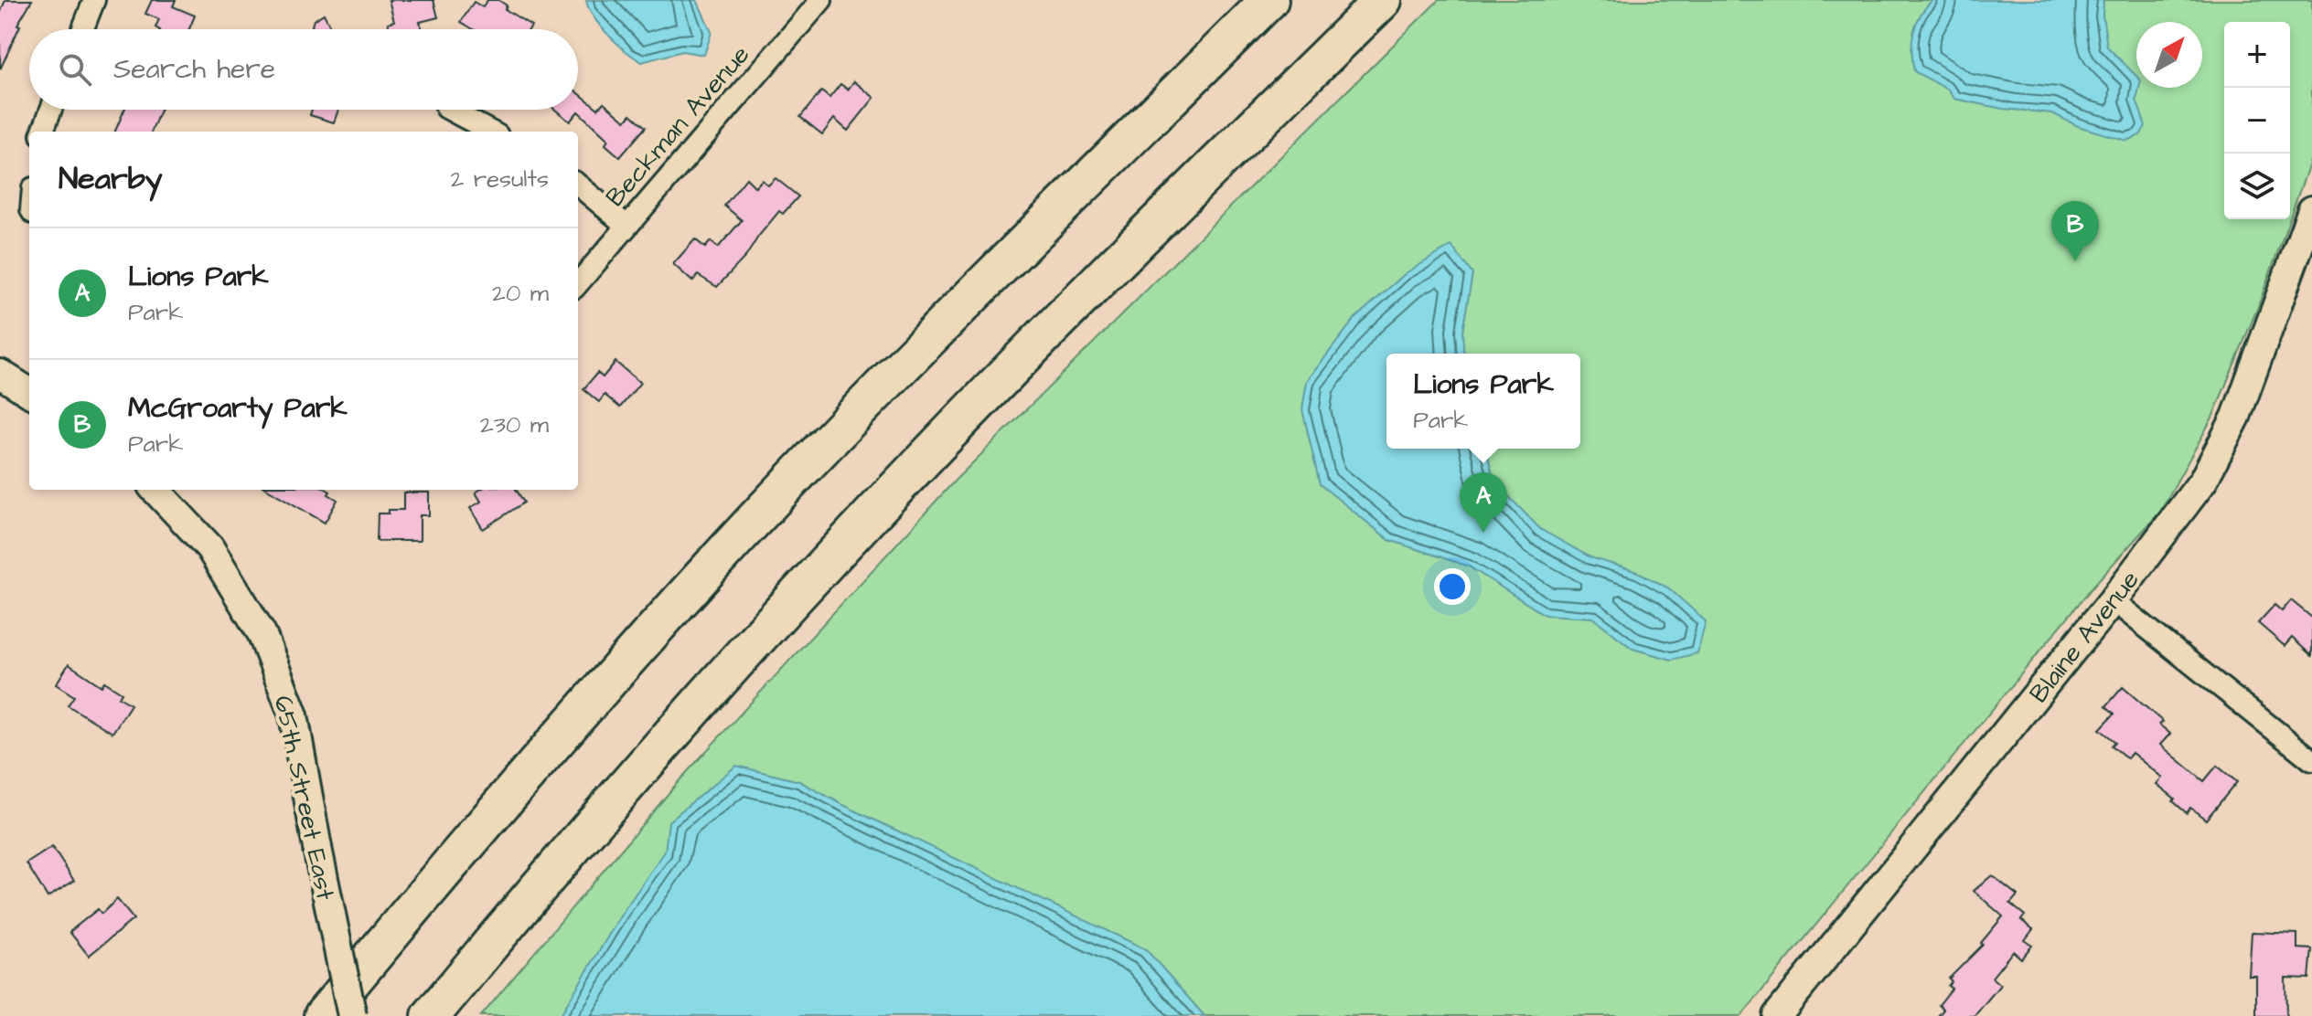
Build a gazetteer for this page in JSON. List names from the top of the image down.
{
  "streets": {
    "street": ["Beckman Avenue", "Blaine Avenue", "65th Street East"]
  },
  "north": "top right",
  "page": {
    "map_buttons": ["+", "−"],
    "search": "Search here",
    "heading": ["Nearby", "2 results"],
    "pins": ["B", "A"],
    "list": [
      {
        "mark": "A",
        "name": "Lions Park",
        "note": "Park",
        "value": "20 m"
      },
      {
        "mark": "B",
        "name": "McGroarty Park",
        "note": "Park",
        "value": "230 m"
      }
    ],
    "popup": ["Lions Park", "Park"]
  }
}
